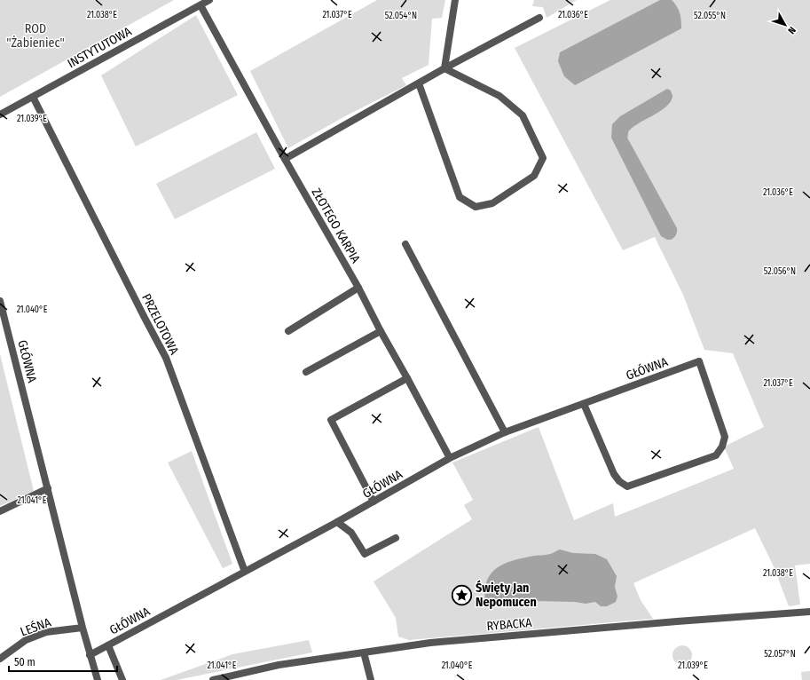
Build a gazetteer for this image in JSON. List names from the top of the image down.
{
  "streets": {
    "street": [
      "INSTYTUTOWA",
      "ZŁOTEGO KARPIA",
      "PRZELOTOWA",
      "GŁÓWNA",
      "RYBACKA",
      "LEŚNA"
    ]
  },
  "crossings": [
    ["INSTYTUTOWA", "ZŁOTEGO KARPIA"],
    ["INSTYTUTOWA", "PRZELOTOWA"],
    ["ZŁOTEGO KARPIA", "GŁÓWNA"],
    ["PRZELOTOWA", "GŁÓWNA"],
    ["GŁÓWNA", "LEŚNA"]
  ],
  "parks": ["ROD \"Żabieniec\""],
  "places": {
    "place": ["Święty Jan Nepomucen"]
  },
  "scale_bar": "50 m",
  "north": "bottom right",
  "coordinates": [
    "21.038°E",
    "21.037°E",
    "21.036°E",
    "52.055°N",
    "52.054°N",
    "21.039°E",
    "52.056°N",
    "21.040°E",
    "21.041°E",
    "52.057°N"
  ]
}
